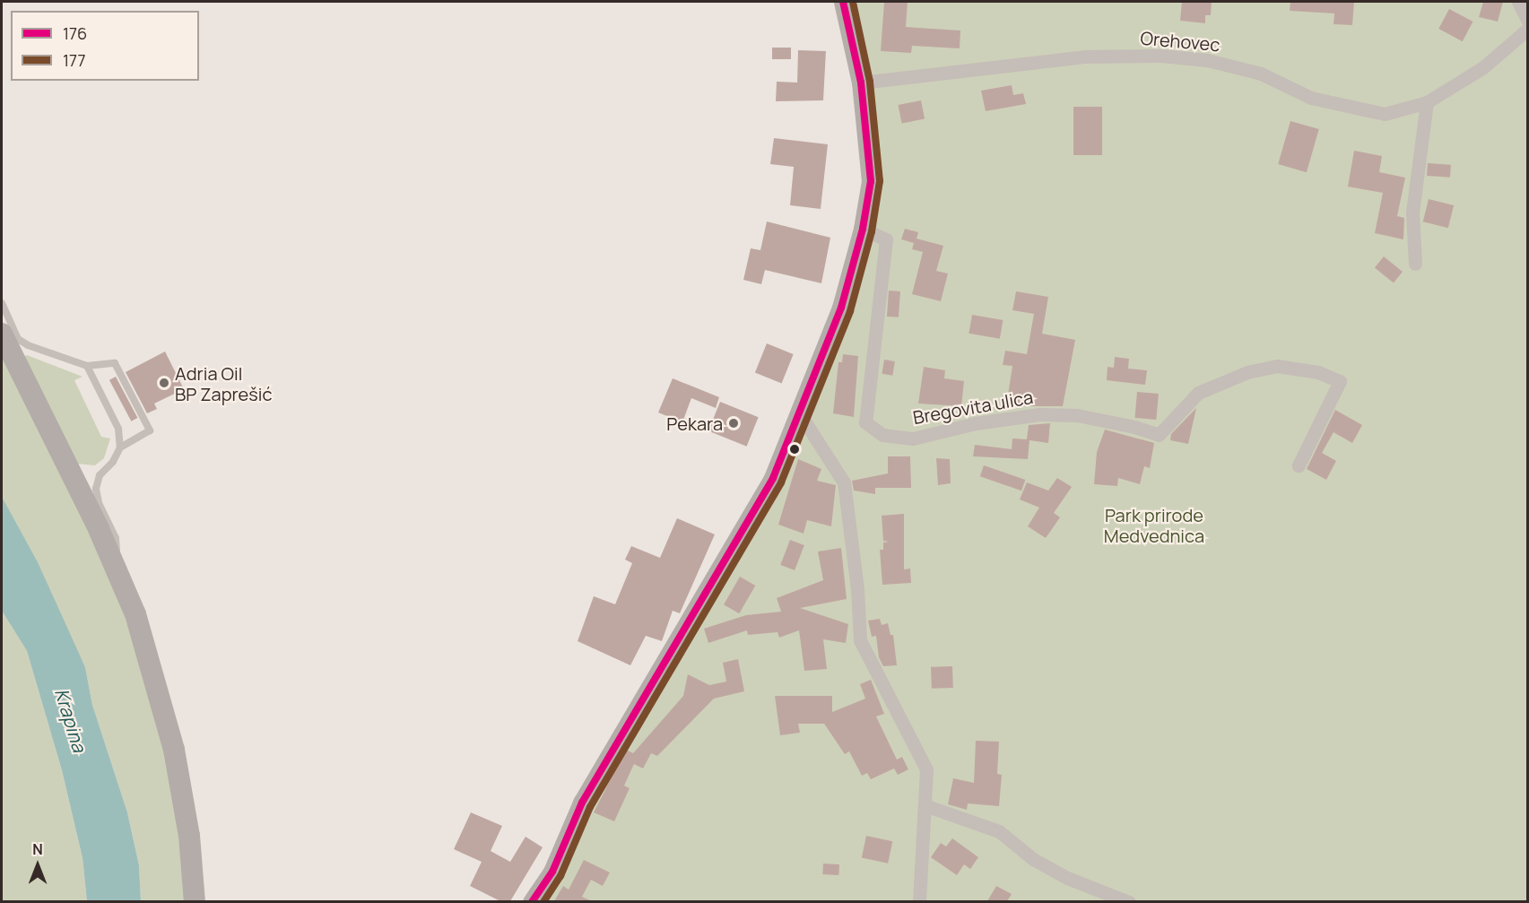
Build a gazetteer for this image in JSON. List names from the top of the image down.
{
  "streets": {
    "street": ["Orehovec", "Bregovita ulica"]
  },
  "water": ["Krapina"],
  "parks": ["Park prirode Medvednica"],
  "places": ["Adria Oil BP Zaprešić", "Pekara"],
  "lines": ["transit line 176", "transit line 177"],
  "legend": ["176", "177"],
  "north": "top"
}
